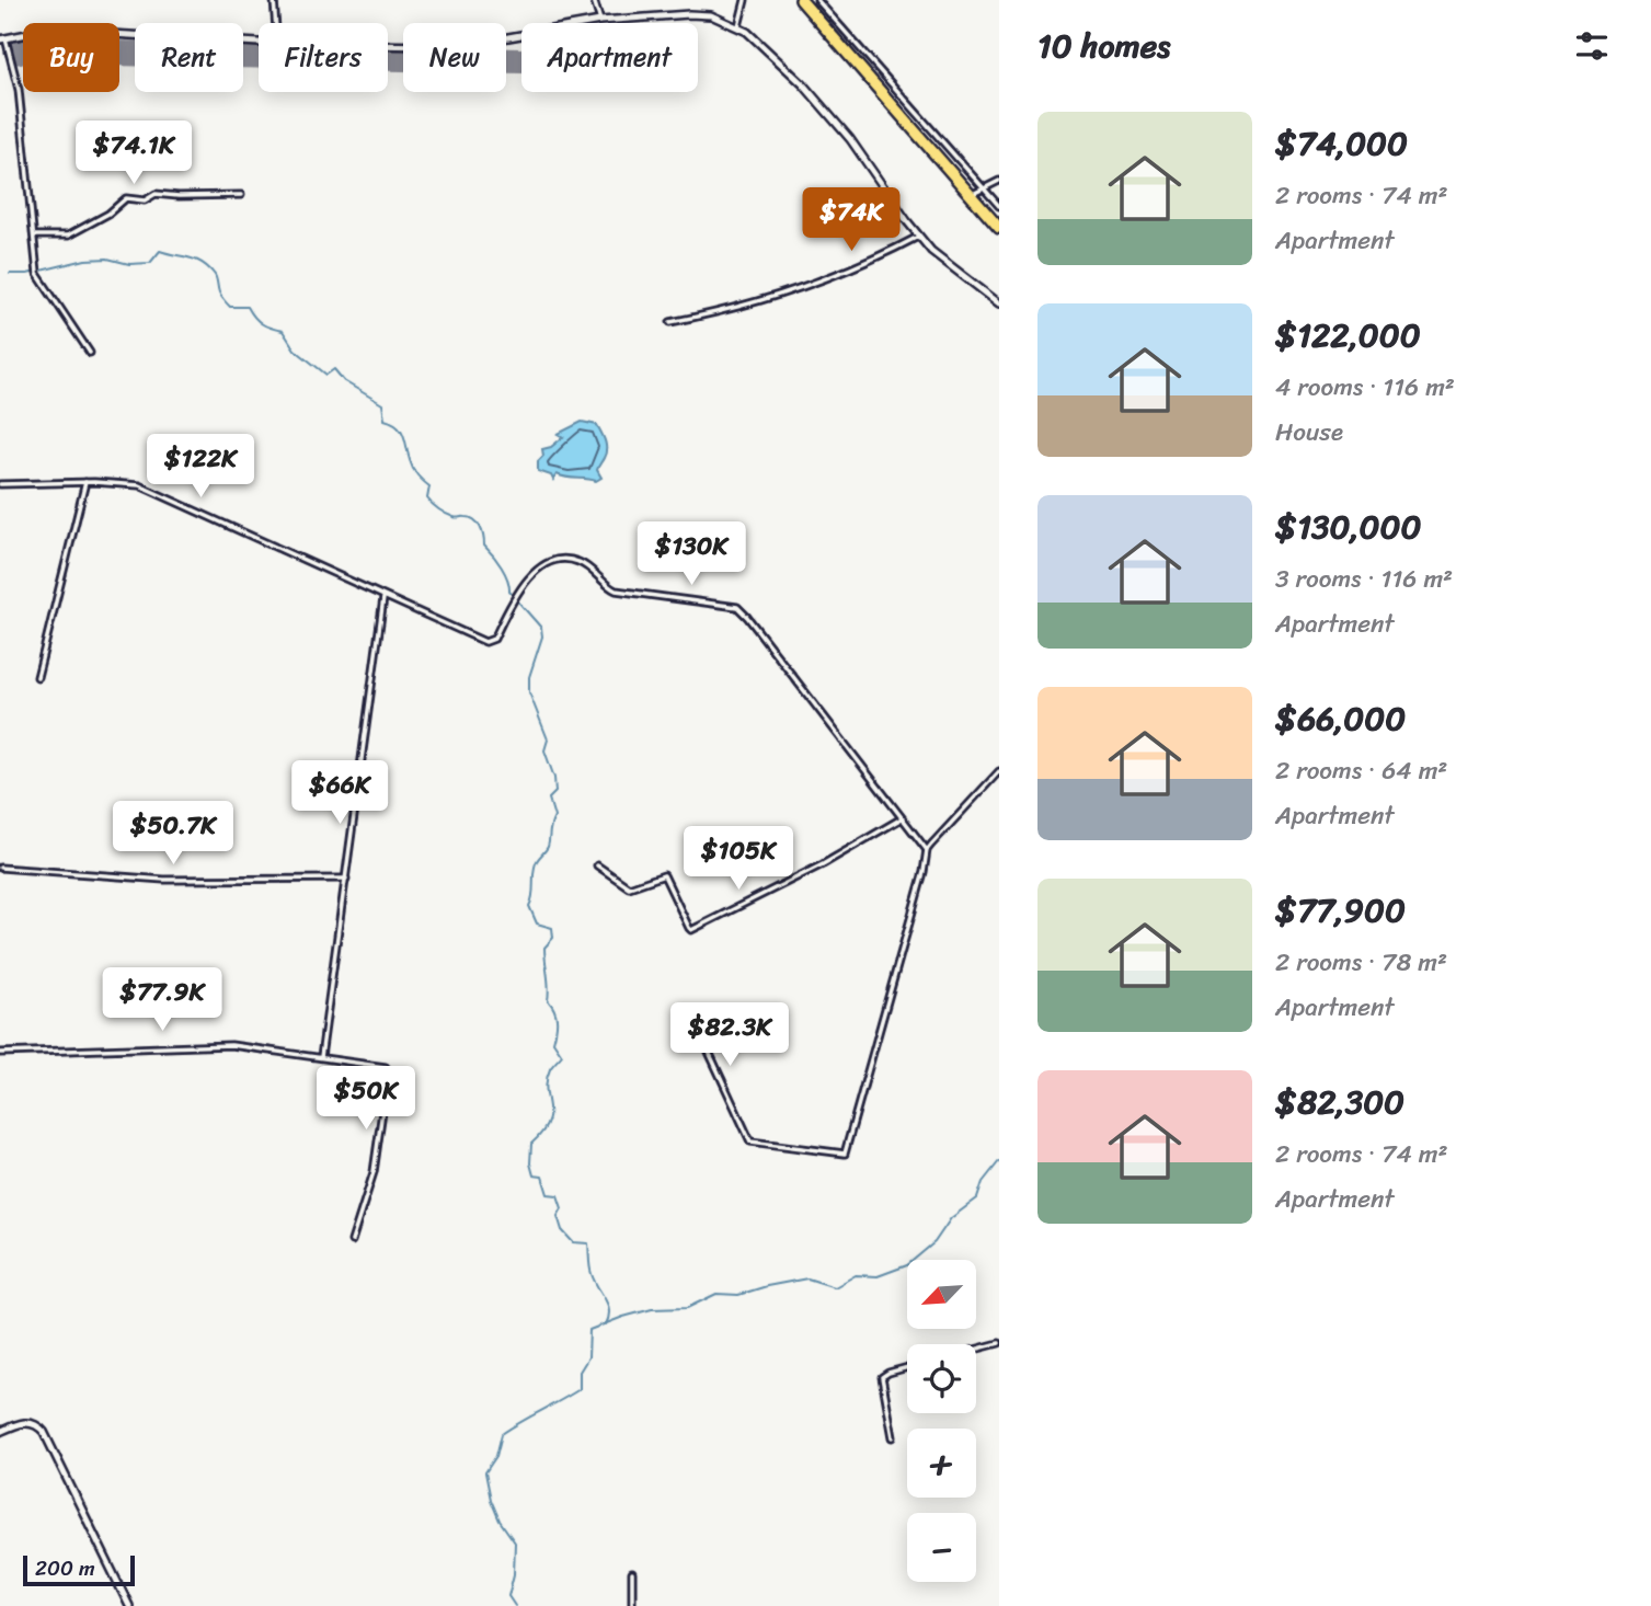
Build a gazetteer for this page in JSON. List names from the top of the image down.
{
  "scale_bar": "200 m",
  "north": "bottom left",
  "page": {
    "heading": "10 homes",
    "chip": [
      "Buy",
      "Rent",
      "Filters",
      "New",
      "Apartment"
    ],
    "list": [
      {
        "name": "$74,000",
        "note": "2 rooms · 74 m² · Apartment"
      },
      {
        "name": "$122,000",
        "note": "4 rooms · 116 m² · House"
      },
      {
        "name": "$130,000",
        "note": "3 rooms · 116 m² · Apartment"
      },
      {
        "name": "$66,000",
        "note": "2 rooms · 64 m² · Apartment"
      },
      {
        "name": "$77,900",
        "note": "2 rooms · 78 m² · Apartment"
      },
      {
        "name": "$82,300",
        "note": "2 rooms · 74 m² · Apartment"
      }
    ],
    "price": [
      "$74.1K",
      "$74K",
      "$122K",
      "$130K",
      "$66K",
      "$50.7K",
      "$105K",
      "$77.9K",
      "$82.3K",
      "$50K"
    ],
    "map_buttons": ["+", "−"],
    "scale": "200 m"
  }
}
